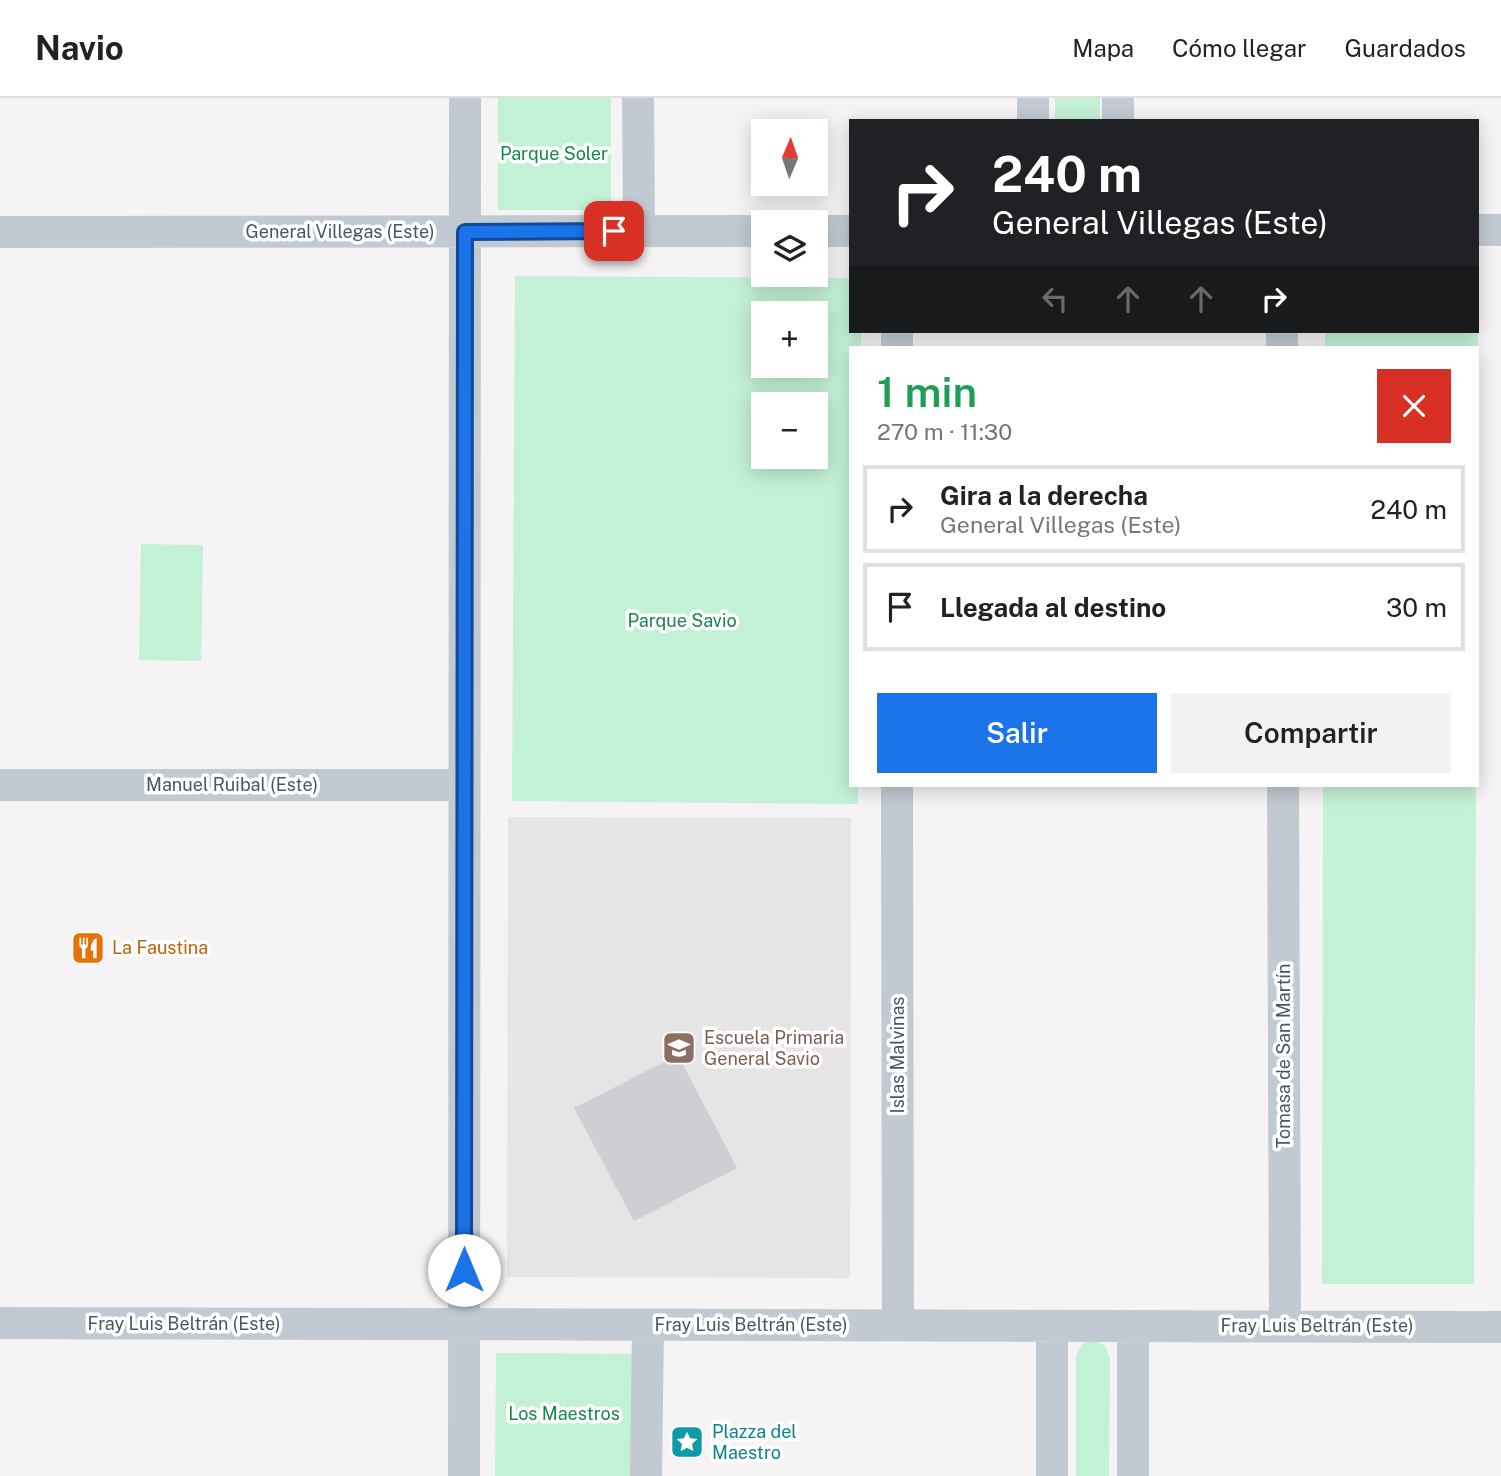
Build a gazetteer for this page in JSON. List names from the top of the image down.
{
  "streets": {
    "street": [
      "General Villegas (Este)",
      "Manuel Ruibal (Este)",
      "Islas Malvinas",
      "Tomasa de San Martín",
      "Fray Luis Beltrán (Este)"
    ]
  },
  "crossings": [
    ["Islas Malvinas", "Fray Luis Beltrán (Este)"],
    ["Tomasa de San Martín", "Fray Luis Beltrán (Este)"]
  ],
  "parks": ["Parque Soler", "Parque Savio", "Los Maestros"],
  "places": {
    "restaurant": ["La Faustina"],
    "school or university": ["Escuela Primaria General Savio"],
    "place": ["Plazza del Maestro"]
  },
  "north": "top",
  "page": {
    "header": "Navio",
    "nav": ["Mapa", "Cómo llegar", "Guardados"],
    "map_buttons": ["+", "−"],
    "turn": ["240 m", "General Villegas (Este)"],
    "heading": ["1 min", "270 m · 11:30"],
    "list": [
      {
        "name": "Gira a la derecha",
        "note": "General Villegas (Este)",
        "value": "240 m"
      },
      {
        "name": "Llegada al destino",
        "value": "30 m"
      }
    ],
    "buttons": ["Salir", "Compartir"]
  }
}
